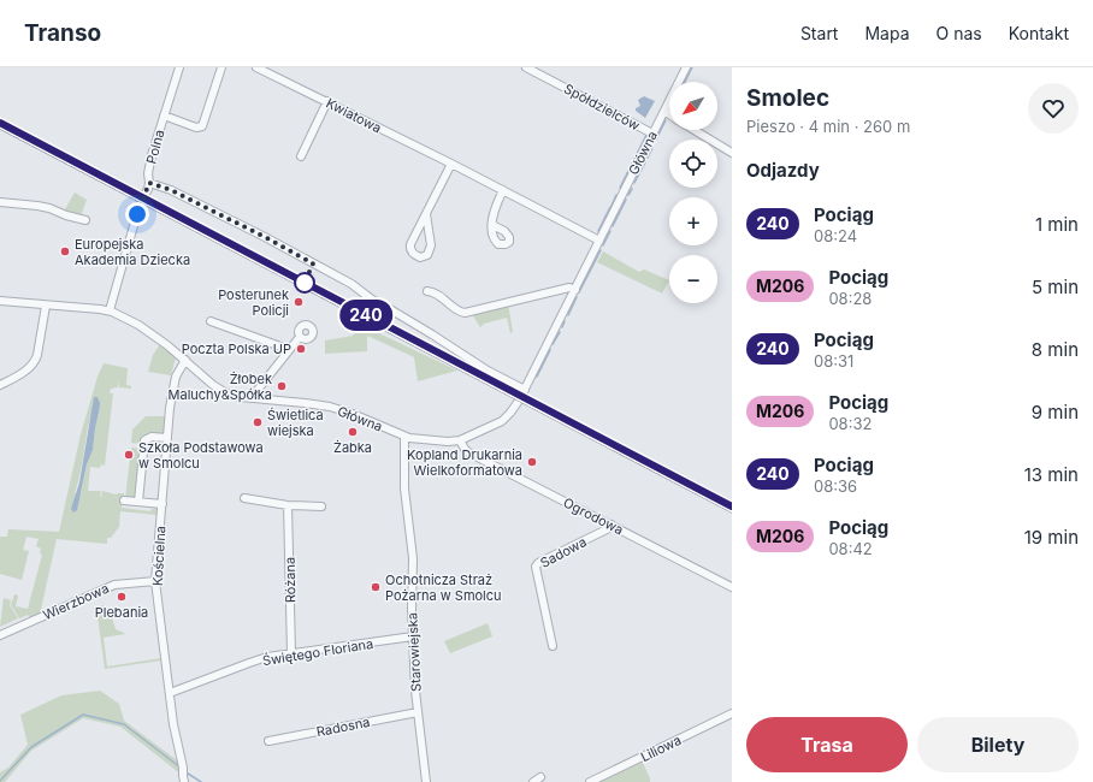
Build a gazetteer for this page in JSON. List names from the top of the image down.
{
  "streets": {
    "street": [
      "Spółdzielców",
      "Kwiatowa",
      "Polna",
      "Główna",
      "Ogrodowa",
      "Sadowa",
      "Kościelna",
      "Różana",
      "Wierzbowa",
      "Świętego Floriana",
      "Starowiejska",
      "Radosna",
      "Liliowa"
    ]
  },
  "crossings": [
    ["Spółdzielców", "Główna"],
    ["Kwiatowa", "Główna"],
    ["Polna", "Główna"],
    ["Główna", "Ogrodowa"],
    ["Główna", "Kościelna"],
    ["Główna", "Starowiejska"],
    ["Ogrodowa", "Sadowa"],
    ["Kościelna", "Wierzbowa"],
    ["Kościelna", "Świętego Floriana"],
    ["Różana", "Świętego Floriana"],
    ["Świętego Floriana", "Starowiejska"],
    ["Starowiejska", "Radosna"]
  ],
  "places": [
    "Europejska Akademia Dziecka",
    "Posterunek Policji",
    "Poczta Polska UP",
    "Żłobek Maluchy&Spółka",
    "Świetlica wiejska",
    "Żabka",
    "Szkoła Podstawowa w Smolcu",
    "Kopland Drukarnia Wielkoformatowa",
    "Ochotnicza Straż Pożarna w Smolcu",
    "Plebania"
  ],
  "north": "bottom left",
  "page": {
    "header": "Transo",
    "nav": [
      "Start",
      "Mapa",
      "O nas",
      "Kontakt"
    ],
    "on_map": "240",
    "heading": [
      ["Smolec", "Pieszo · 4 min · 260 m"],
      "Odjazdy"
    ],
    "map_buttons": ["+", "−"],
    "list": [
      {
        "mark": "240",
        "name": "Pociąg",
        "note": "08:24",
        "value": "1 min"
      },
      {
        "mark": "M206",
        "name": "Pociąg",
        "note": "08:28",
        "value": "5 min"
      },
      {
        "mark": "240",
        "name": "Pociąg",
        "note": "08:31",
        "value": "8 min"
      },
      {
        "mark": "M206",
        "name": "Pociąg",
        "note": "08:32",
        "value": "9 min"
      },
      {
        "mark": "240",
        "name": "Pociąg",
        "note": "08:36",
        "value": "13 min"
      },
      {
        "mark": "M206",
        "name": "Pociąg",
        "note": "08:42",
        "value": "19 min"
      }
    ],
    "buttons": ["Trasa", "Bilety"]
  }
}
